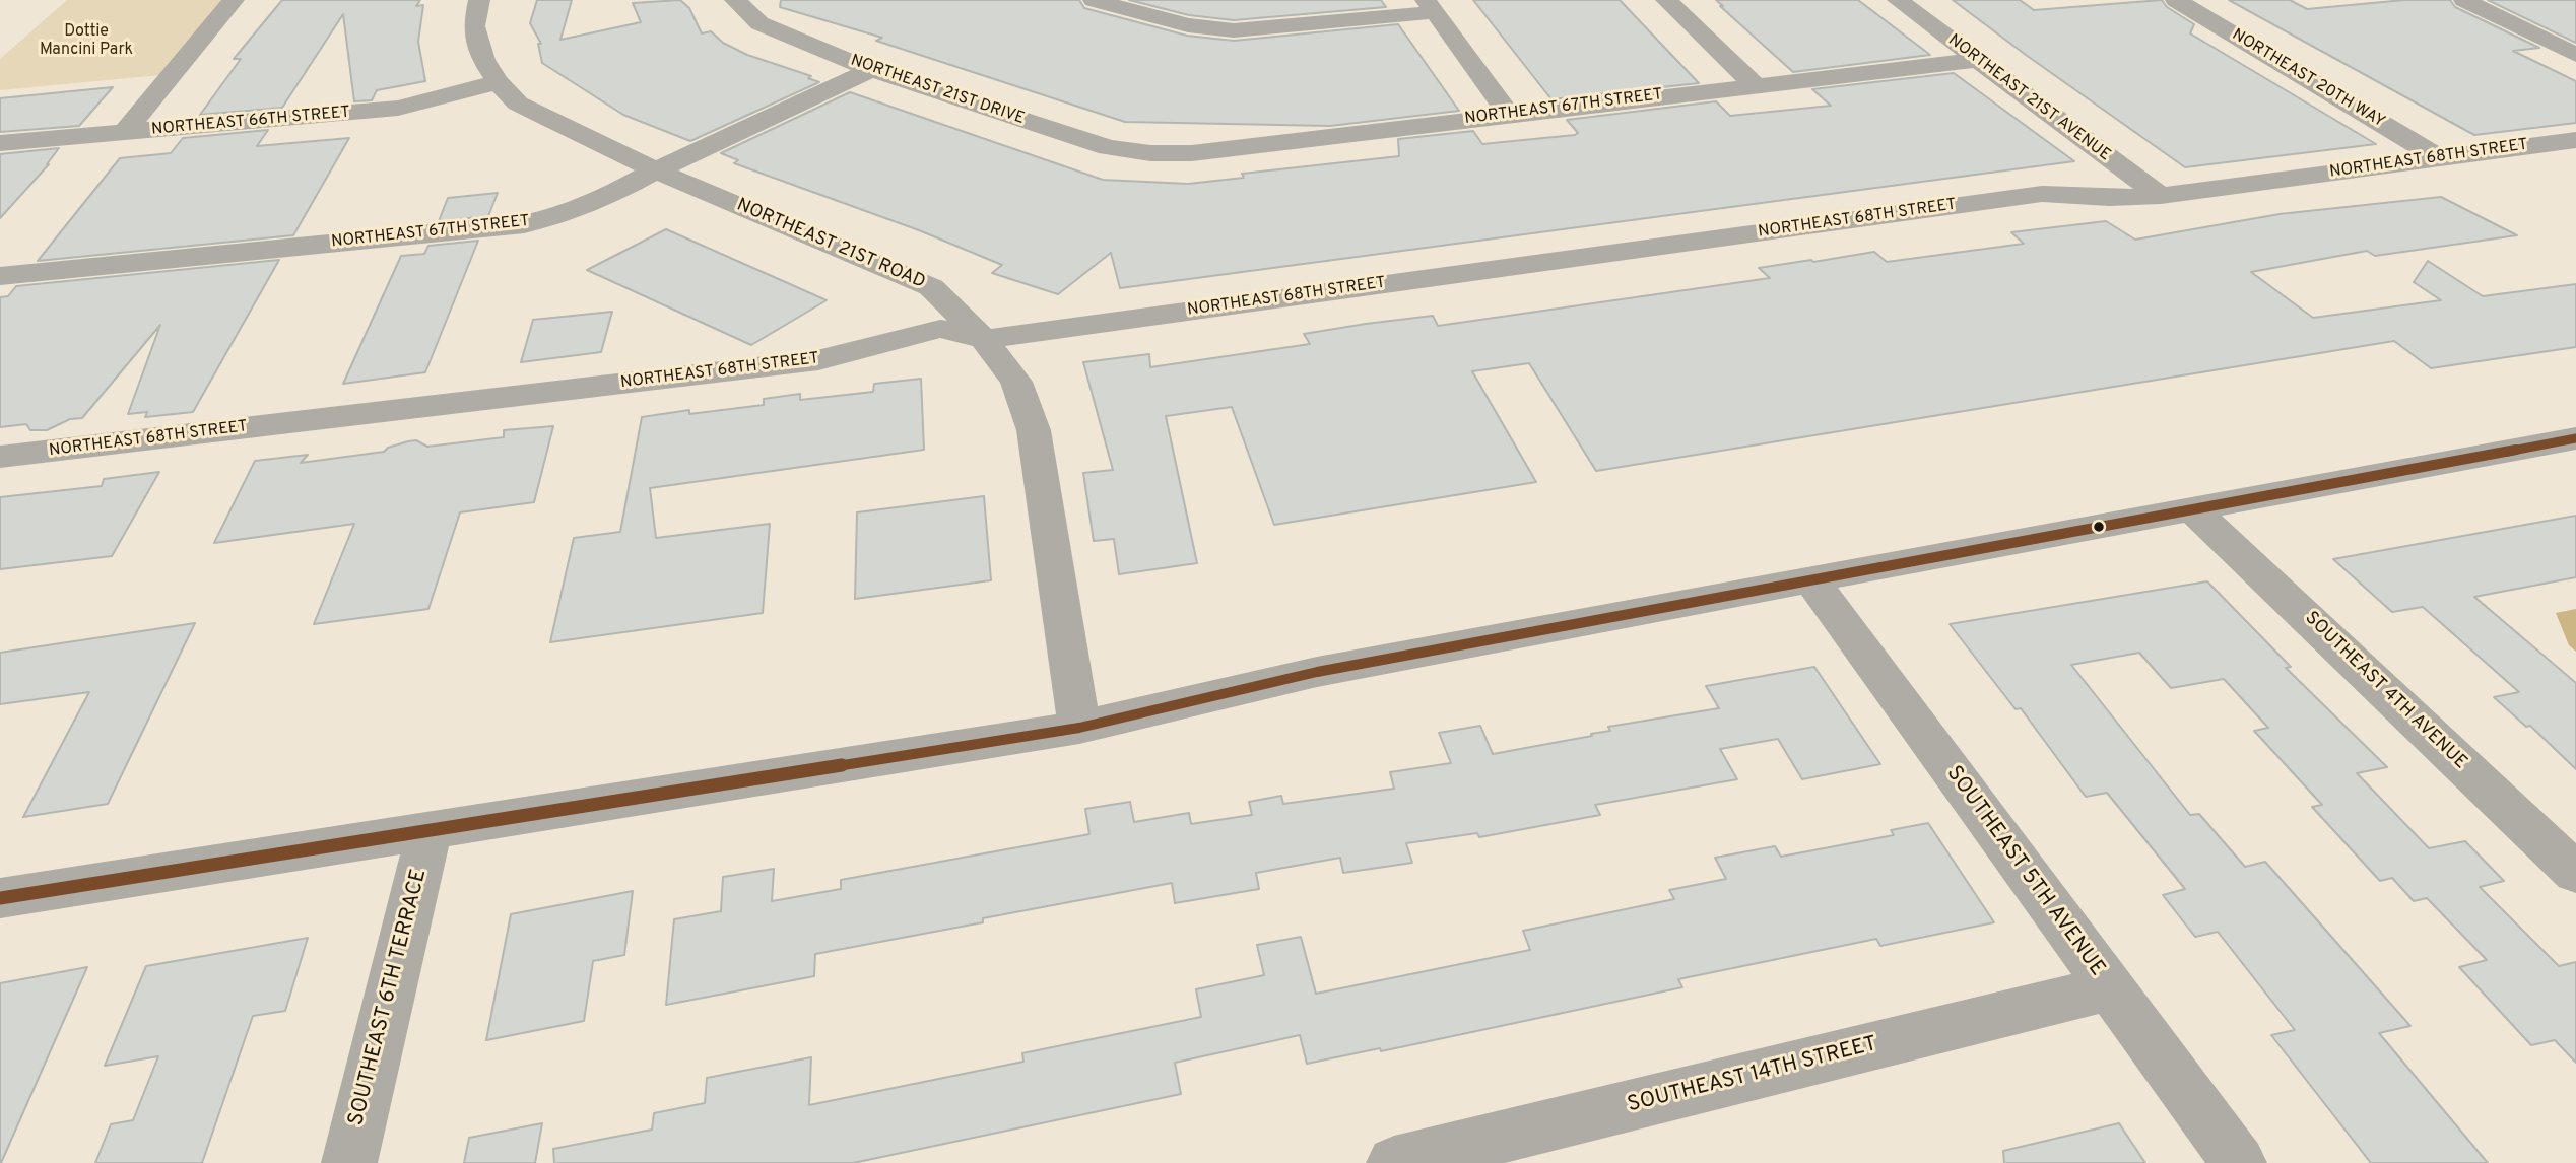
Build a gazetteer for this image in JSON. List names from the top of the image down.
{
  "streets": {
    "street": [
      "NORTHEAST 20TH WAY",
      "NORTHEAST 21ST DRIVE",
      "NORTHEAST 21ST AVENUE",
      "NORTHEAST 67TH STREET",
      "NORTHEAST 66TH STREET",
      "NORTHEAST 68TH STREET",
      "NORTHEAST 21ST ROAD",
      "SOUTHEAST 4TH AVENUE",
      "SOUTHEAST 5TH AVENUE",
      "SOUTHEAST 6TH TERRACE",
      "SOUTHEAST 14TH STREET"
    ]
  },
  "crossings": [
    ["NORTHEAST 20TH WAY", "NORTHEAST 68TH STREET"],
    ["NORTHEAST 21ST DRIVE", "NORTHEAST 67TH STREET"],
    ["NORTHEAST 21ST AVENUE", "NORTHEAST 67TH STREET"],
    ["NORTHEAST 21ST AVENUE", "NORTHEAST 68TH STREET"],
    ["NORTHEAST 67TH STREET", "NORTHEAST 21ST ROAD"],
    ["NORTHEAST 66TH STREET", "NORTHEAST 21ST ROAD"],
    ["NORTHEAST 68TH STREET", "NORTHEAST 21ST ROAD"],
    ["SOUTHEAST 5TH AVENUE", "SOUTHEAST 14TH STREET"]
  ],
  "parks": ["Dottie Mancini Park"]
}
